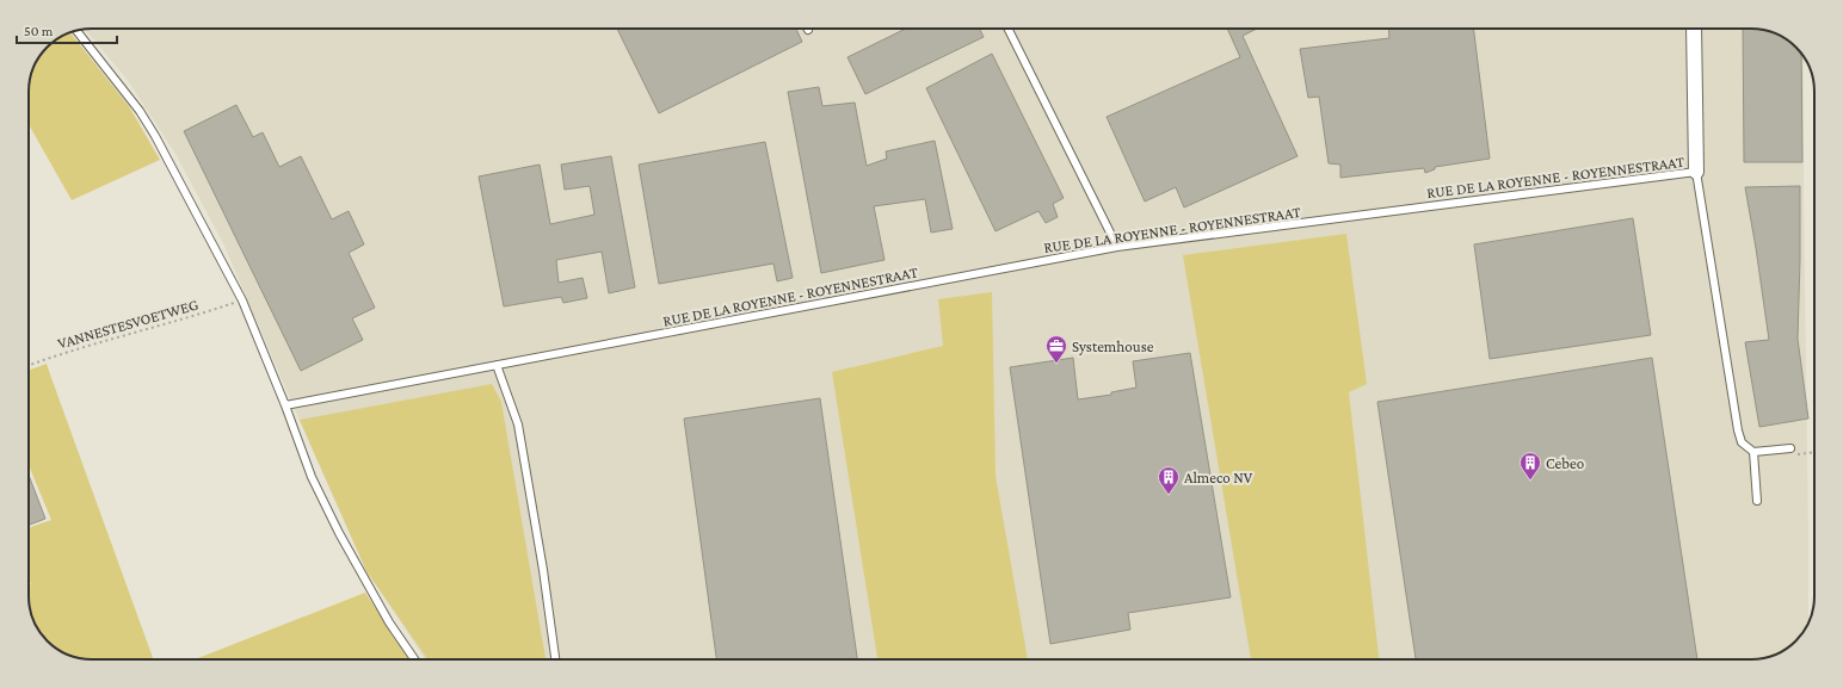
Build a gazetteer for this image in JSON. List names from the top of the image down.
{
  "streets": {
    "lane": ["RUE DE LA ROYENNE - ROYENNESTRAAT"],
    "path": ["VANNESTESVOETWEG"]
  },
  "places": {
    "office": ["Systemhouse"],
    "building": ["Cebeo", "Almeco NV"]
  },
  "scale_bar": "50 m"
}
